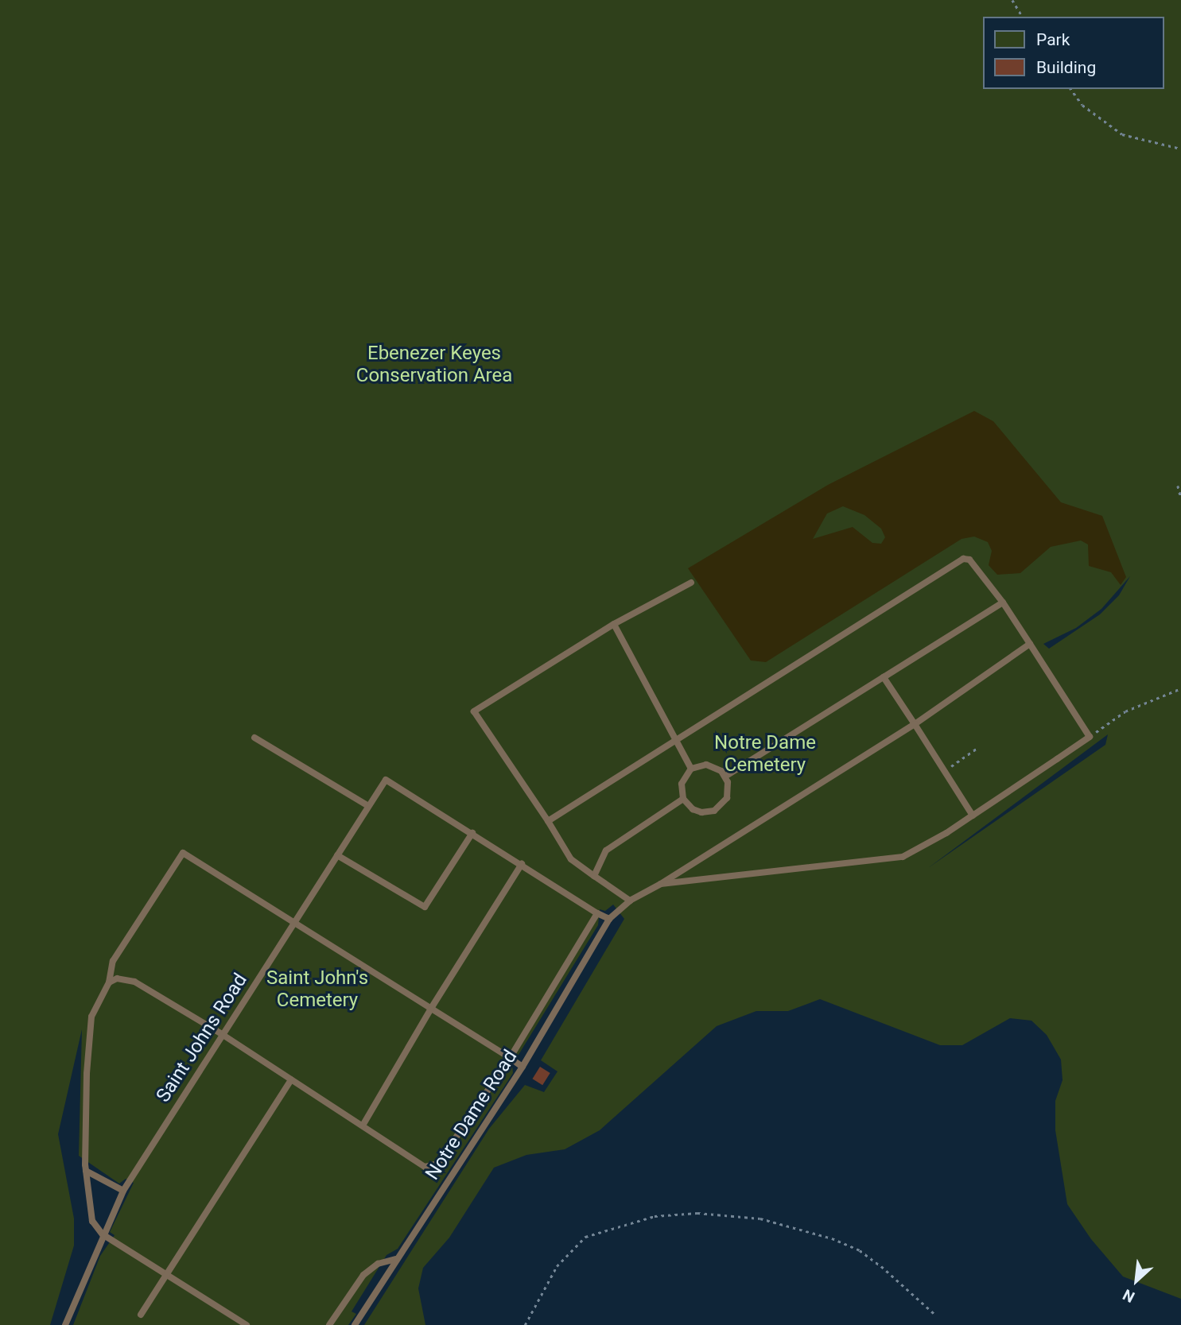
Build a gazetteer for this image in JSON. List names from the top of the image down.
{
  "streets": {
    "lane": ["Saint Johns Road", "Notre Dame Road"]
  },
  "parks": ["Ebenezer Keyes Conservation Area", "Notre Dame Cemetery", "Saint John's Cemetery"],
  "legend": ["Park", "Building"],
  "north": "bottom left"
}
